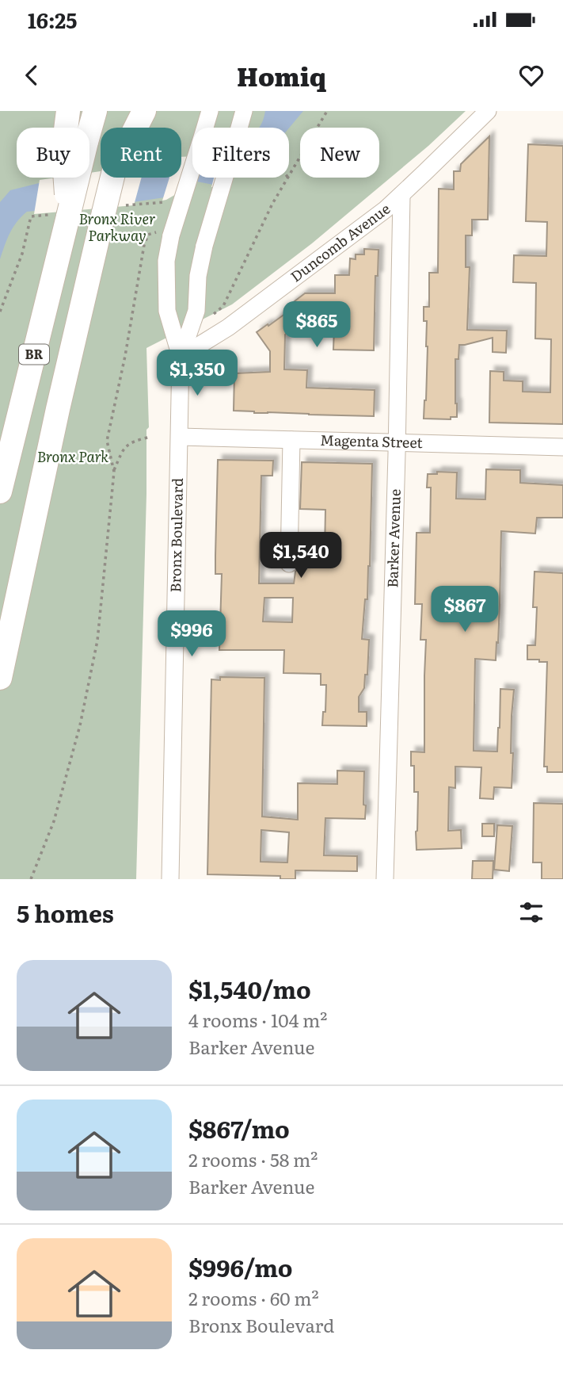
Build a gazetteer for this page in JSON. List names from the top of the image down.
{
  "streets": {
    "highway": ["BR"],
    "street": [
      "Duncomb Avenue",
      "Magenta Street",
      "Bronx Boulevard",
      "Barker Avenue"
    ]
  },
  "crossings": [
    ["Duncomb Avenue", "Bronx Boulevard"],
    ["Duncomb Avenue", "Barker Avenue"],
    ["Magenta Street", "Bronx Boulevard"],
    ["Magenta Street", "Barker Avenue"]
  ],
  "parks": ["Bronx River Parkway", "Bronx Park"],
  "page": {
    "status": "16:25",
    "header": "Homiq",
    "chip": [
      "Buy",
      "Rent",
      "Filters",
      "New"
    ],
    "price": [
      "$865",
      "$1,350",
      "$1,540",
      "$867",
      "$996"
    ],
    "heading": "5 homes",
    "list": [
      {
        "name": "$1,540/mo",
        "note": "4 rooms · 104 m² · Barker Avenue"
      },
      {
        "name": "$867/mo",
        "note": "2 rooms · 58 m² · Barker Avenue"
      },
      {
        "name": "$996/mo",
        "note": "2 rooms · 60 m² · Bronx Boulevard"
      }
    ]
  }
}
